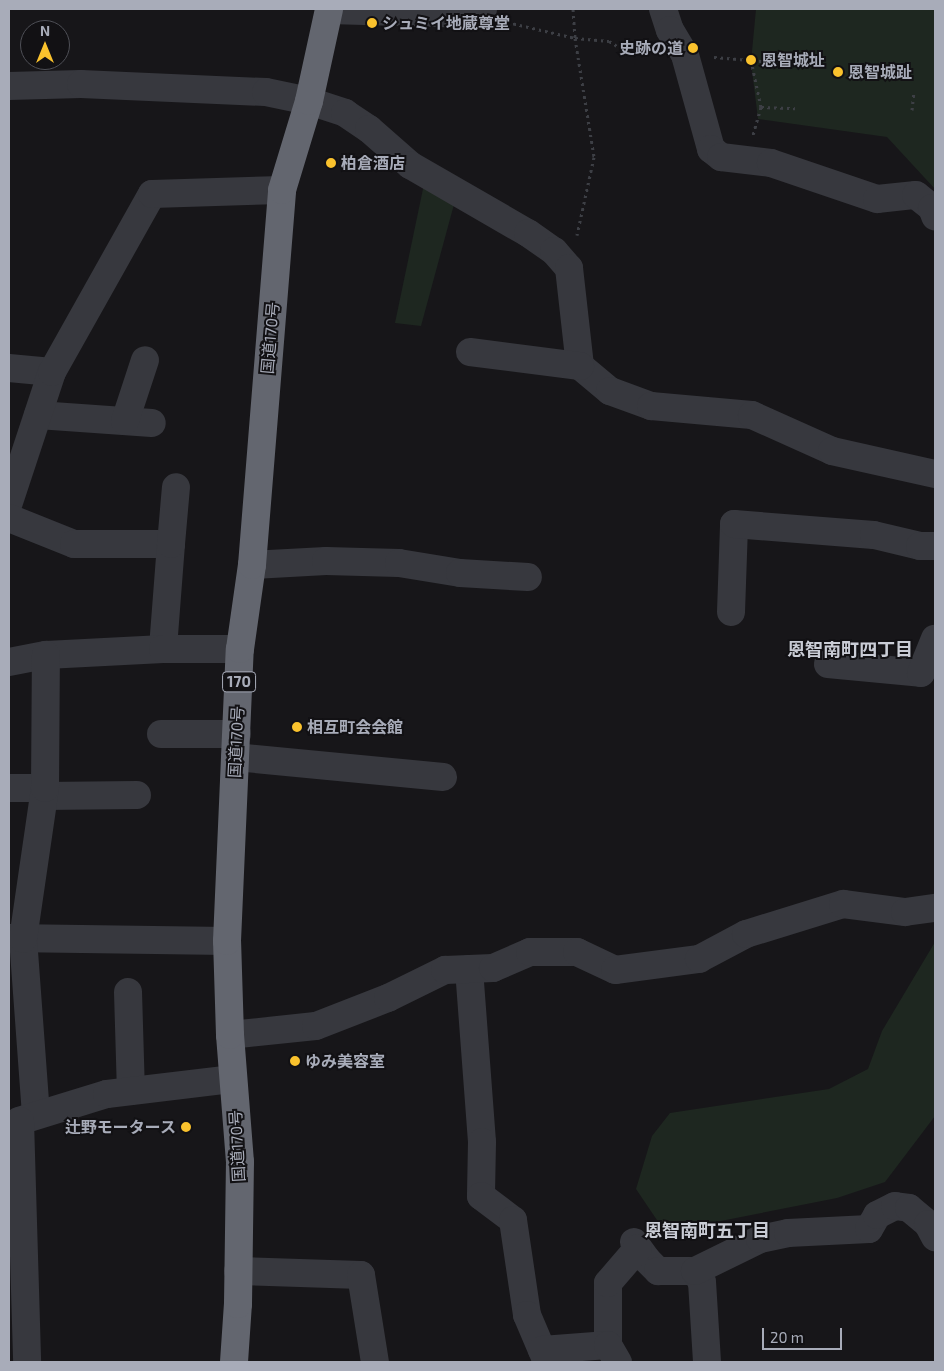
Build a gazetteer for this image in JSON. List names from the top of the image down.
{
  "streets": {
    "highway": ["国道170号", "170"]
  },
  "districts": ["恩智南町四丁目", "恩智南町五丁目"],
  "places": [
    "シュミイ地蔵尊堂",
    "史跡の道",
    "恩智城址",
    "恩智城趾",
    "柏倉酒店",
    "相互町会会館",
    "ゆみ美容室",
    "辻野モータース"
  ],
  "scale_bar": "20 m",
  "north": "top"
}
